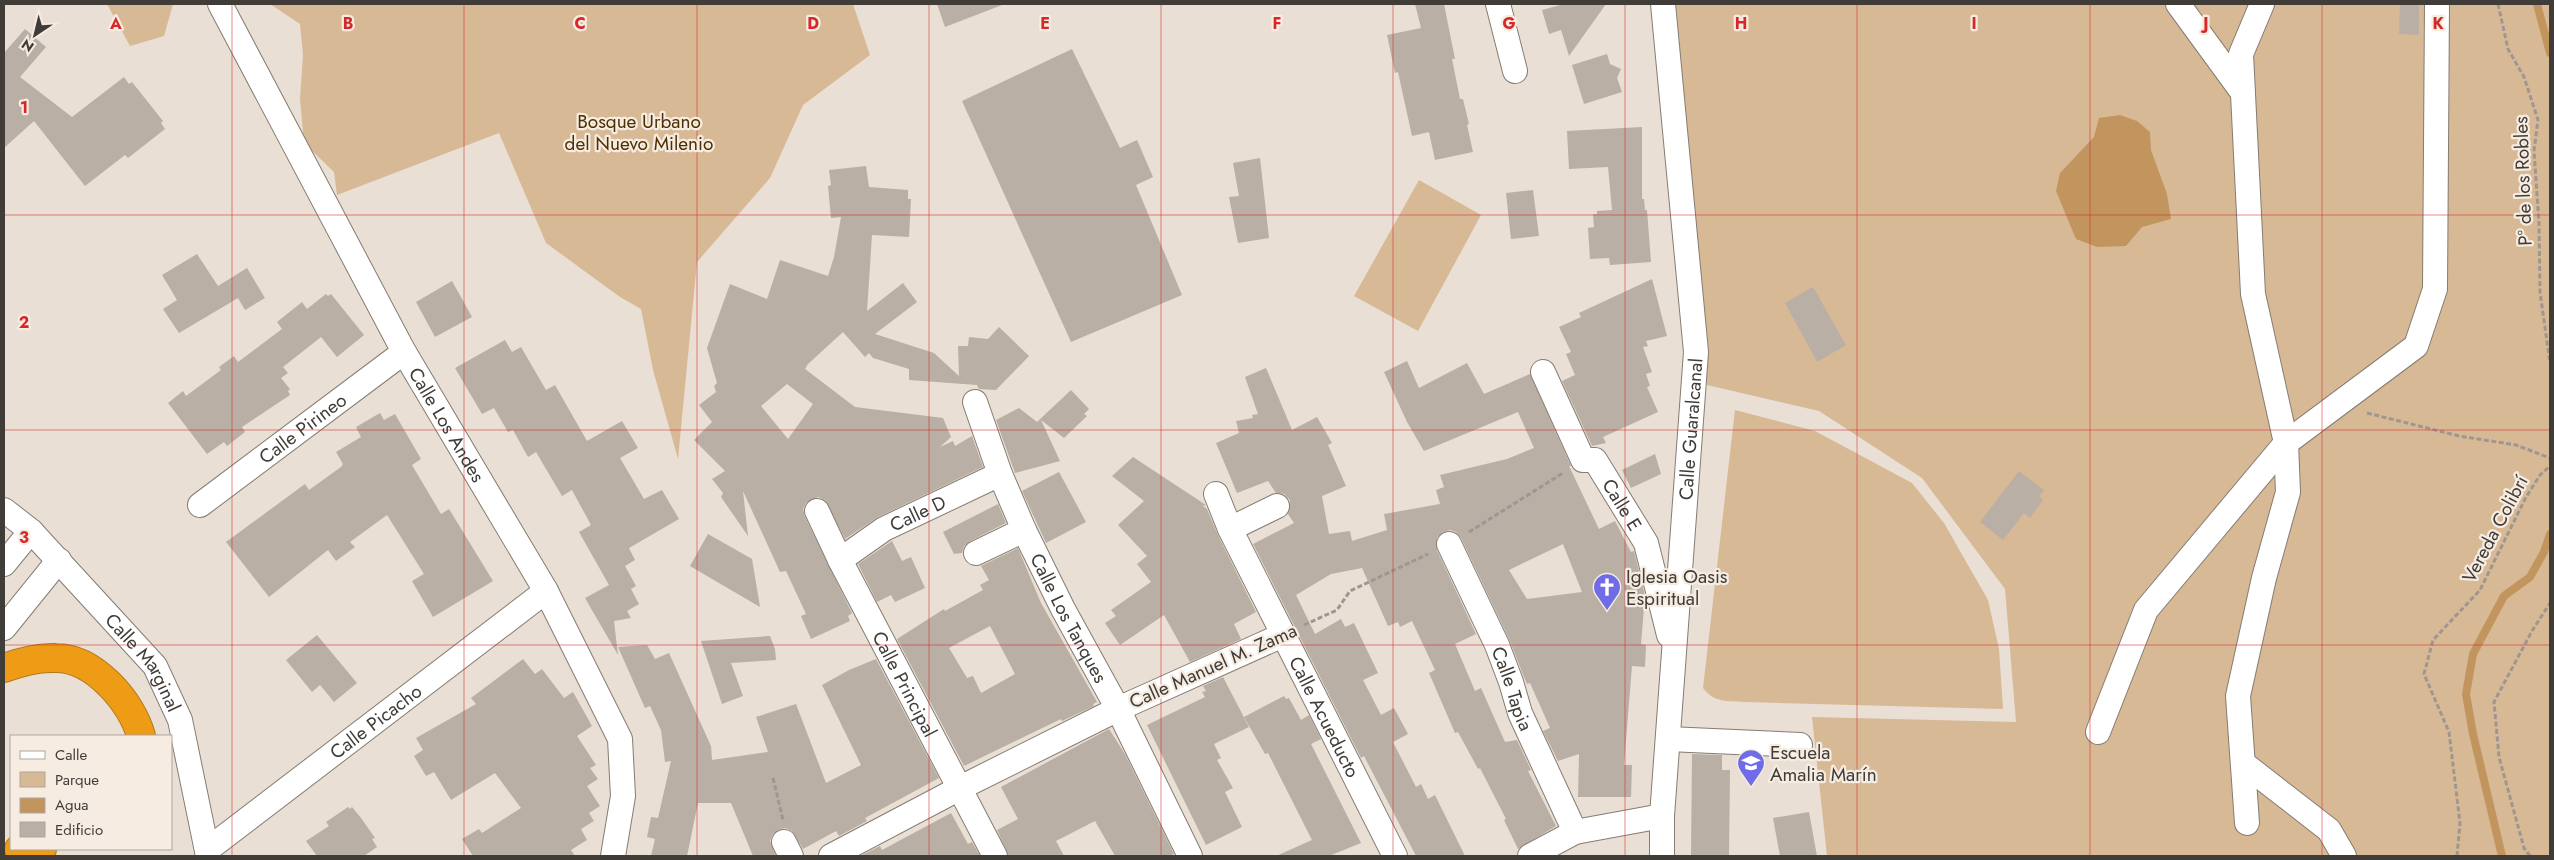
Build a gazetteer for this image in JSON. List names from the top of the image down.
{
  "streets": {
    "street": [
      "Calle Los Andes",
      "Calle Pirineo",
      "Calle Guaralcanal",
      "Calle E",
      "Calle D",
      "Calle Los Tanques",
      "Calle Marginal",
      "Calle Manuel M. Zama",
      "Calle Principal",
      "Calle Tapia",
      "Calle Acueducto",
      "Calle Picacho"
    ],
    "path": ["P° de los Robles", "Vereda Colibrí"]
  },
  "crossings": [
    ["Calle Los Andes", "Calle Pirineo"],
    ["Calle Los Andes", "Calle Picacho"],
    ["Calle Guaralcanal", "Calle E"],
    ["Calle E", "Calle Manuel M. Zama"],
    ["Calle D", "Calle Los Tanques"],
    ["Calle D", "Calle Principal"],
    ["Calle Los Tanques", "Calle Manuel M. Zama"],
    ["Calle Marginal", "Calle Picacho"],
    ["Calle Manuel M. Zama", "Calle Principal"],
    ["Calle Manuel M. Zama", "Calle Tapia"],
    ["Calle Manuel M. Zama", "Calle Acueducto"]
  ],
  "parks": ["Bosque Urbano del Nuevo Milenio"],
  "places": {
    "church": ["Iglesia Oasis Espiritual"],
    "school or university": ["Escuela Amalia Marín"]
  },
  "legend": [
    "Calle",
    "Parque",
    "Agua",
    "Edificio"
  ],
  "north": "bottom left",
  "grid": {
    "columns": [
      "A",
      "B",
      "C",
      "D",
      "E",
      "F",
      "G",
      "H",
      "I",
      "J",
      "K"
    ],
    "rows": ["1", "2", "3"]
  }
}
